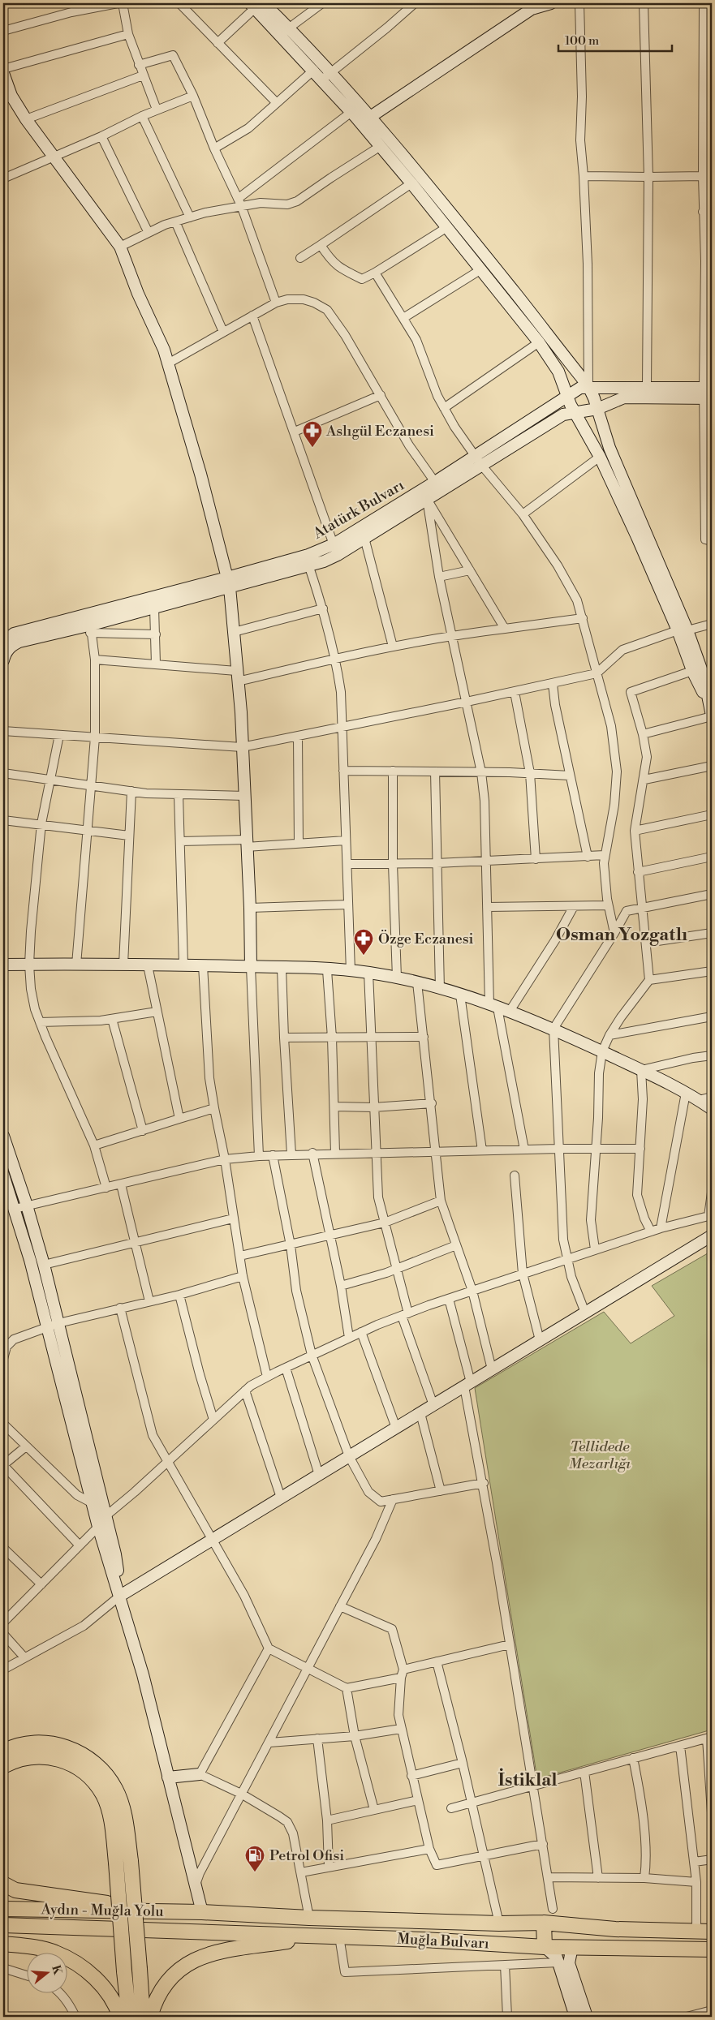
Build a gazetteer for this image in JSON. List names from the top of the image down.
{
  "streets": {
    "highway": ["Aydın - Muğla Yolu", "Muğla Bulvarı"],
    "main road": ["Atatürk Bulvarı"]
  },
  "crossings": [
    ["Aydın - Muğla Yolu", "Muğla Bulvarı"]
  ],
  "districts": ["Osman Yozgatlı", "İstiklal"],
  "parks": ["Tellidede Mezarlığı"],
  "places": {
    "pharmacy": ["Aslıgül Eczanesi", "Özge Eczanesi"],
    "fuel station": ["Petrol Ofisi"]
  },
  "scale_bar": "100 m",
  "north": "right"
}
